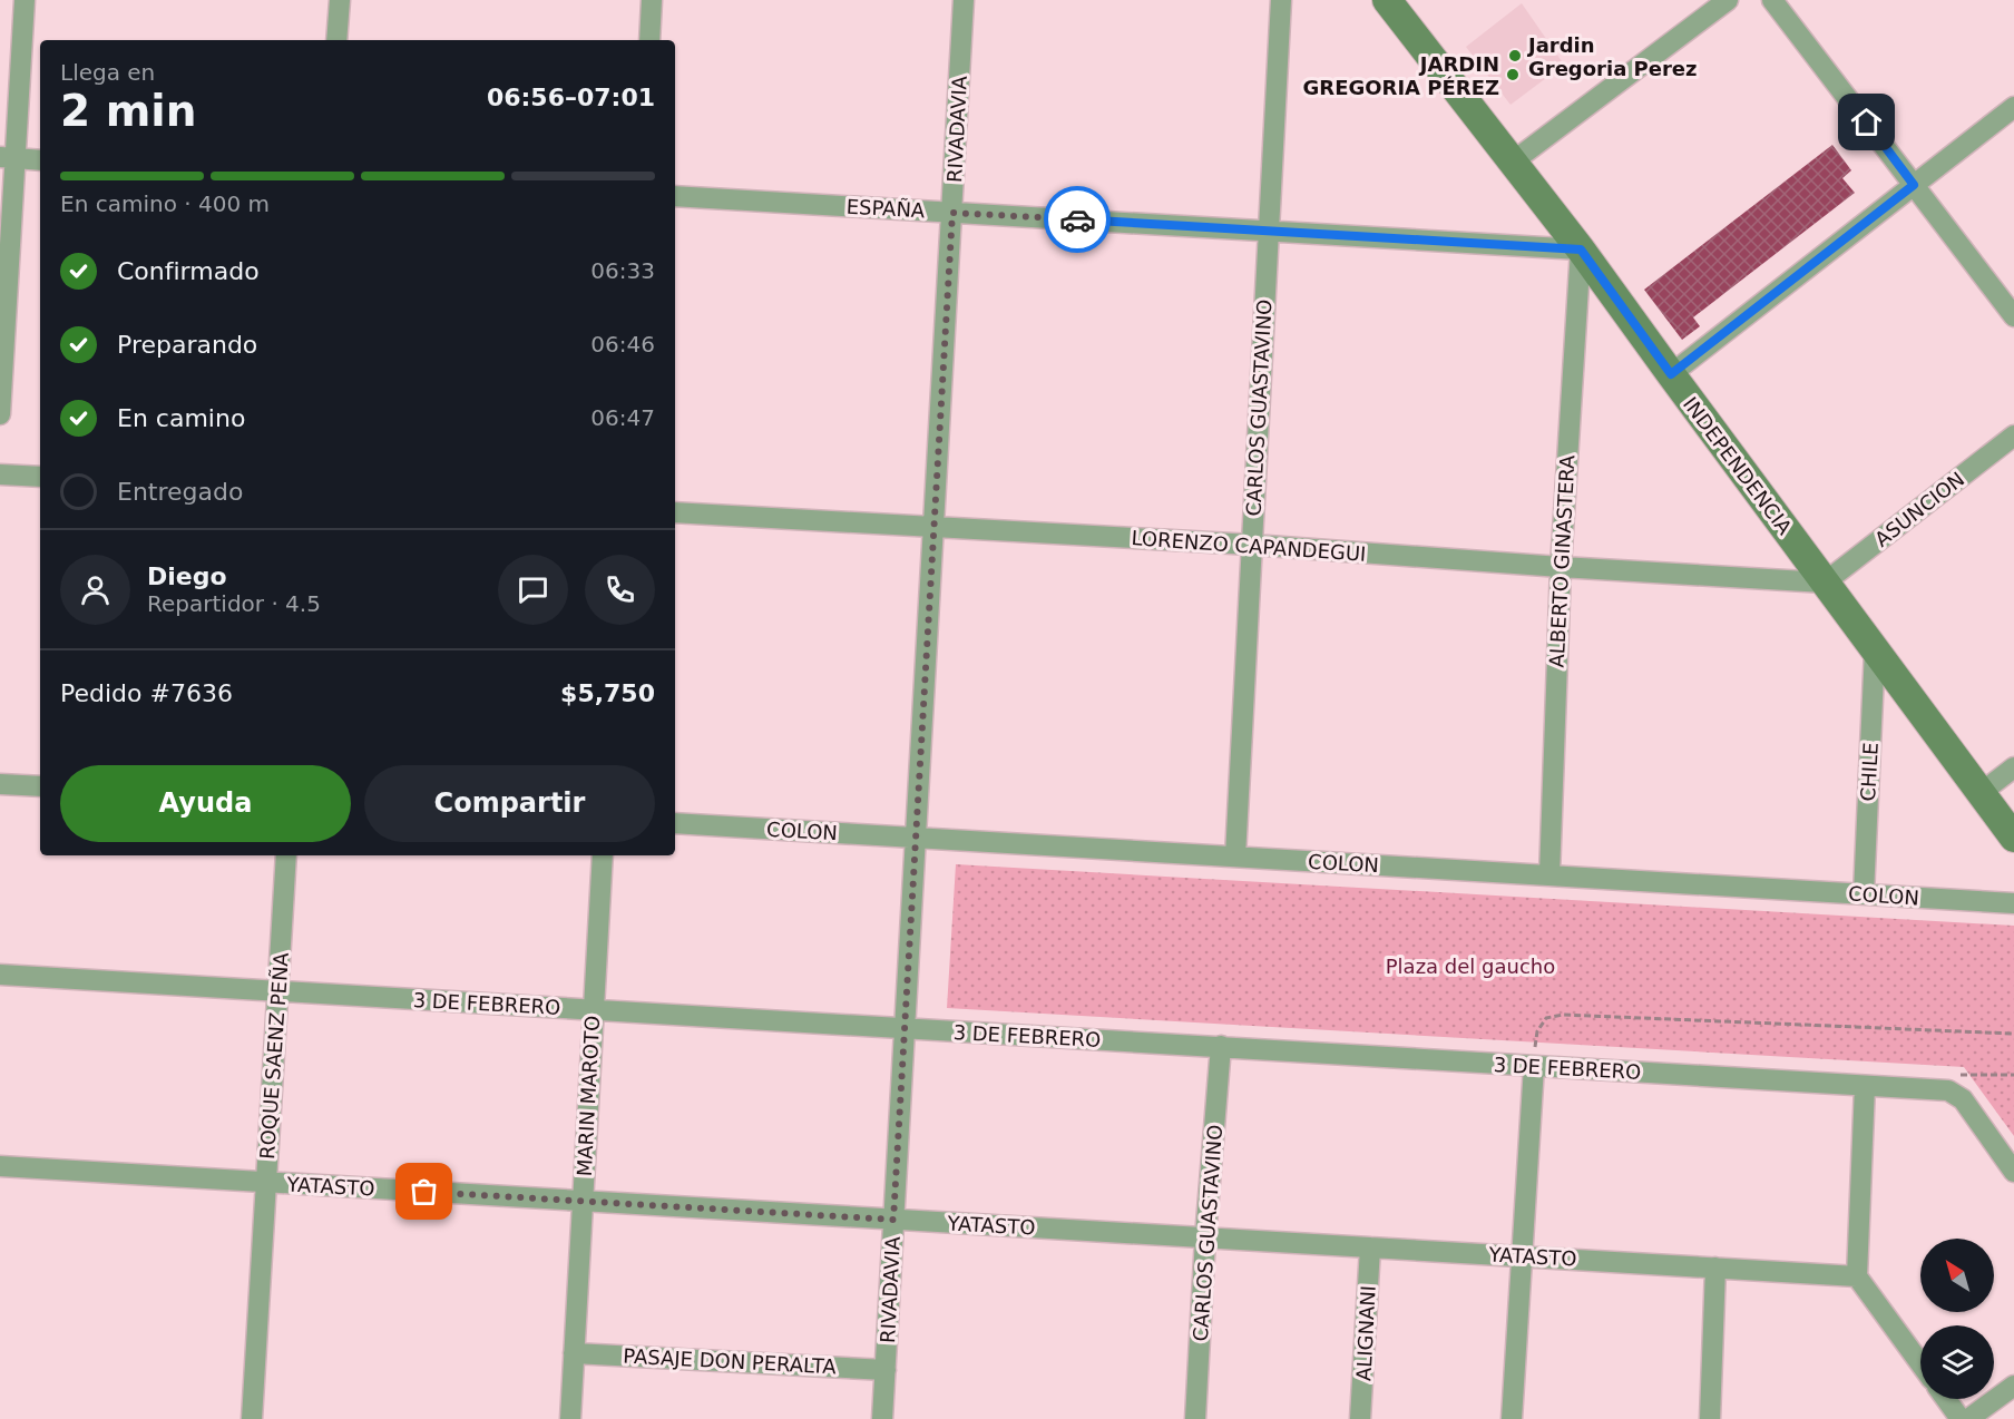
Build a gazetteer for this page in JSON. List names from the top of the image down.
{
  "streets": {
    "main road": ["INDEPENDENCIA"],
    "street": [
      "RIVADAVIA",
      "ESPAÑA",
      "CARLOS GUASTAVINO",
      "ASUNCION",
      "LORENZO CAPANDEGUI",
      "ALBERTO GINASTERA",
      "CHILE",
      "COLON",
      "3 DE FEBRERO",
      "ROQUE SAENZ PEÑA",
      "MARIN MAROTO",
      "YATASTO",
      "ALIGNANI",
      "PASAJE DON PERALTA"
    ]
  },
  "crossings": [
    ["RIVADAVIA", "ESPAÑA"],
    ["RIVADAVIA", "LORENZO CAPANDEGUI"],
    ["RIVADAVIA", "COLON"],
    ["RIVADAVIA", "3 DE FEBRERO"],
    ["RIVADAVIA", "YATASTO"],
    ["RIVADAVIA", "PASAJE DON PERALTA"],
    ["ESPAÑA", "CARLOS GUASTAVINO"],
    ["ESPAÑA", "INDEPENDENCIA"],
    ["ESPAÑA", "ALBERTO GINASTERA"],
    ["CARLOS GUASTAVINO", "LORENZO CAPANDEGUI"],
    ["CARLOS GUASTAVINO", "COLON"],
    ["CARLOS GUASTAVINO", "3 DE FEBRERO"],
    ["CARLOS GUASTAVINO", "YATASTO"],
    ["INDEPENDENCIA", "ASUNCION"],
    ["INDEPENDENCIA", "LORENZO CAPANDEGUI"],
    ["INDEPENDENCIA", "ALBERTO GINASTERA"],
    ["INDEPENDENCIA", "CHILE"],
    ["ASUNCION", "LORENZO CAPANDEGUI"],
    ["LORENZO CAPANDEGUI", "ALBERTO GINASTERA"],
    ["ALBERTO GINASTERA", "COLON"],
    ["CHILE", "COLON"],
    ["3 DE FEBRERO", "ROQUE SAENZ PEÑA"],
    ["3 DE FEBRERO", "MARIN MAROTO"],
    ["ROQUE SAENZ PEÑA", "YATASTO"],
    ["MARIN MAROTO", "YATASTO"],
    ["MARIN MAROTO", "PASAJE DON PERALTA"],
    ["YATASTO", "ALIGNANI"]
  ],
  "parks": ["Plaza del gaucho"],
  "places": ["Jardin Gregoria Perez", "JARDIN GREGORIA PÉREZ"],
  "north": "top left",
  "page": {
    "heading": ["2 min", "Llega en", "06:56–07:01"],
    "panel": [
      "Diego",
      "Repartidor · 4.5",
      "Pedido #7636",
      "$5,750"
    ],
    "bar": "En camino · 400 m",
    "list": [
      ["Confirmado", "06:33"],
      ["Preparando", "06:46"],
      ["En camino", "06:47"],
      "Entregado"
    ],
    "buttons": ["Ayuda", "Compartir"]
  }
}
